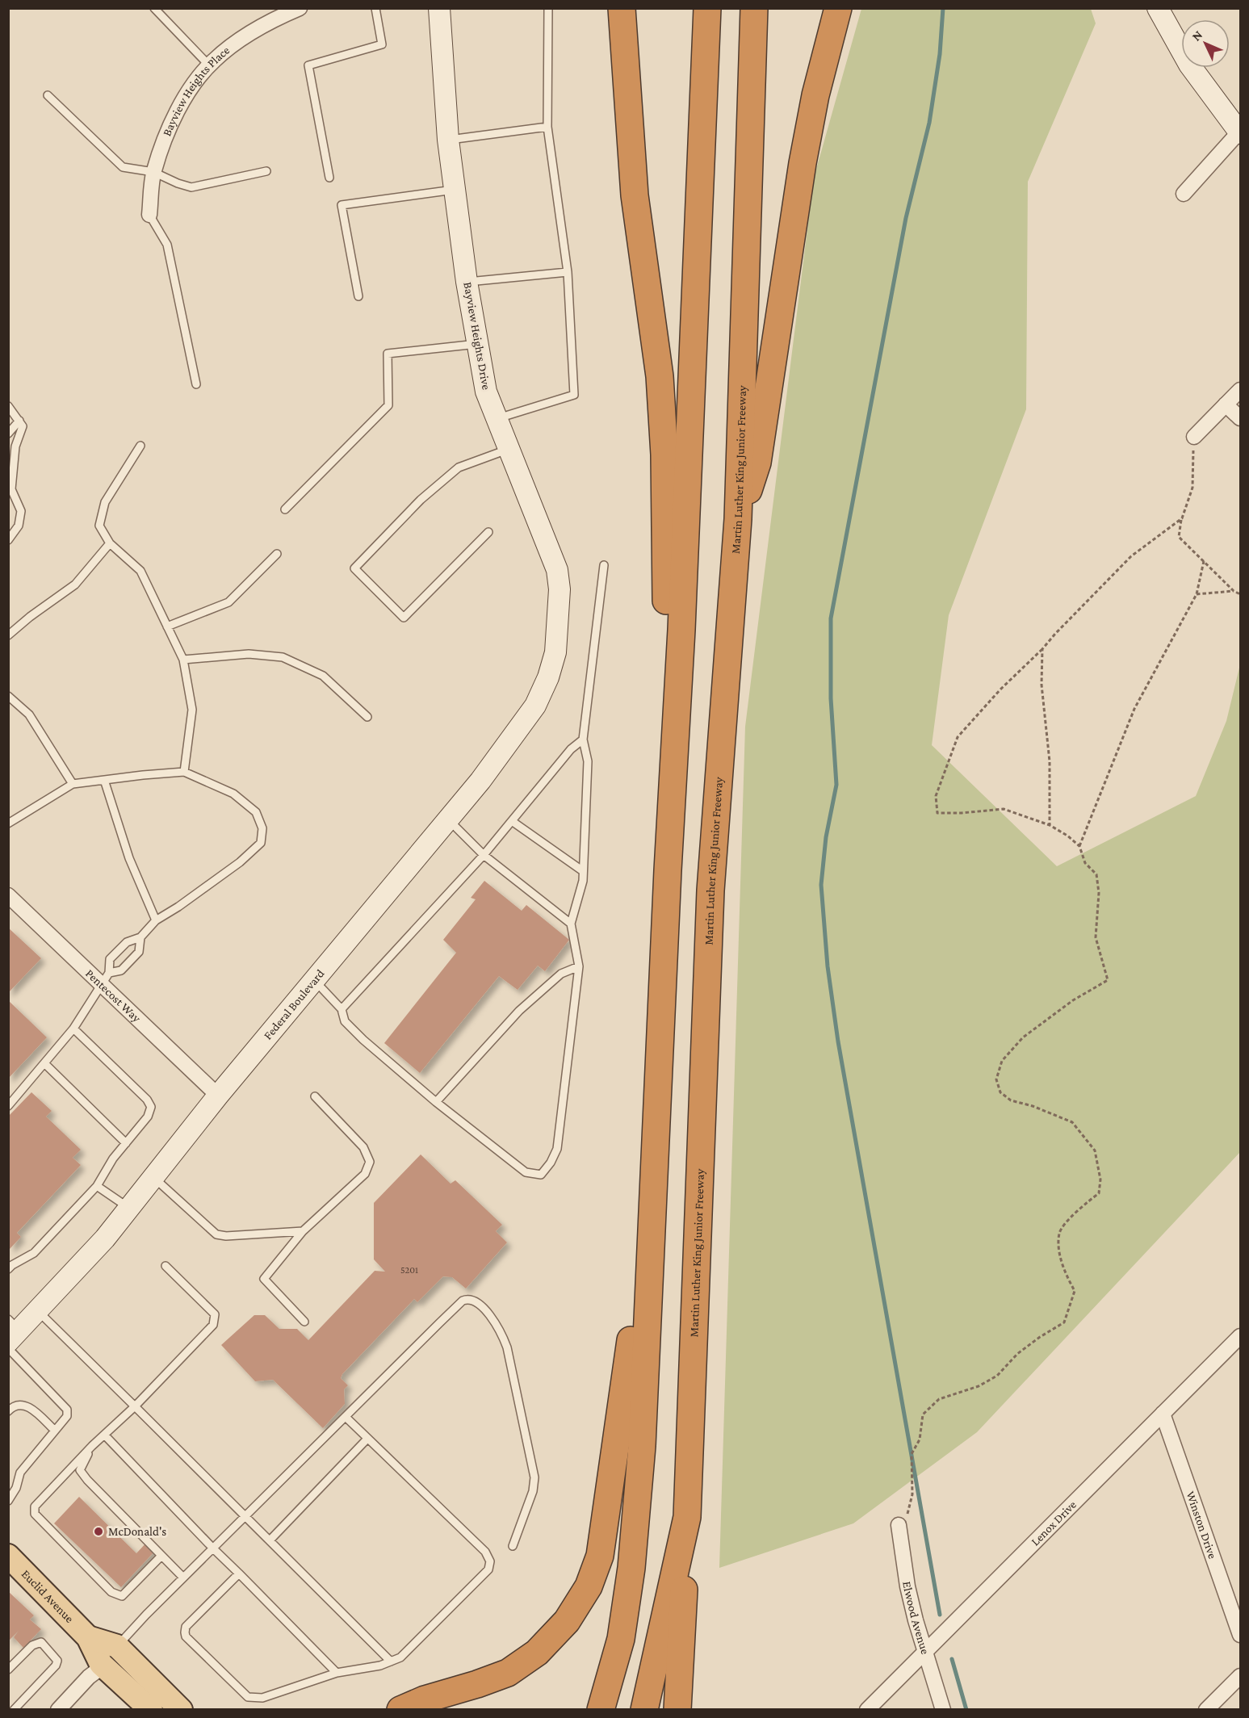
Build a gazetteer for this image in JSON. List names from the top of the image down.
{
  "streets": {
    "highway": ["Martin Luther King Junior Freeway"],
    "main road": ["Bayview Heights Drive", "Federal Boulevard", "Euclid Avenue"],
    "street": [
      "Bayview Heights Place",
      "Pentecost Way",
      "Lenox Drive",
      "Winston Drive",
      "Elwood Avenue"
    ]
  },
  "crossings": [
    ["Bayview Heights Drive", "Federal Boulevard"],
    ["Pentecost Way", "Federal Boulevard"],
    ["Lenox Drive", "Winston Drive"],
    ["Lenox Drive", "Elwood Avenue"]
  ],
  "places": ["McDonald's"],
  "house_numbers": ["5201"],
  "north": "top left"
}
